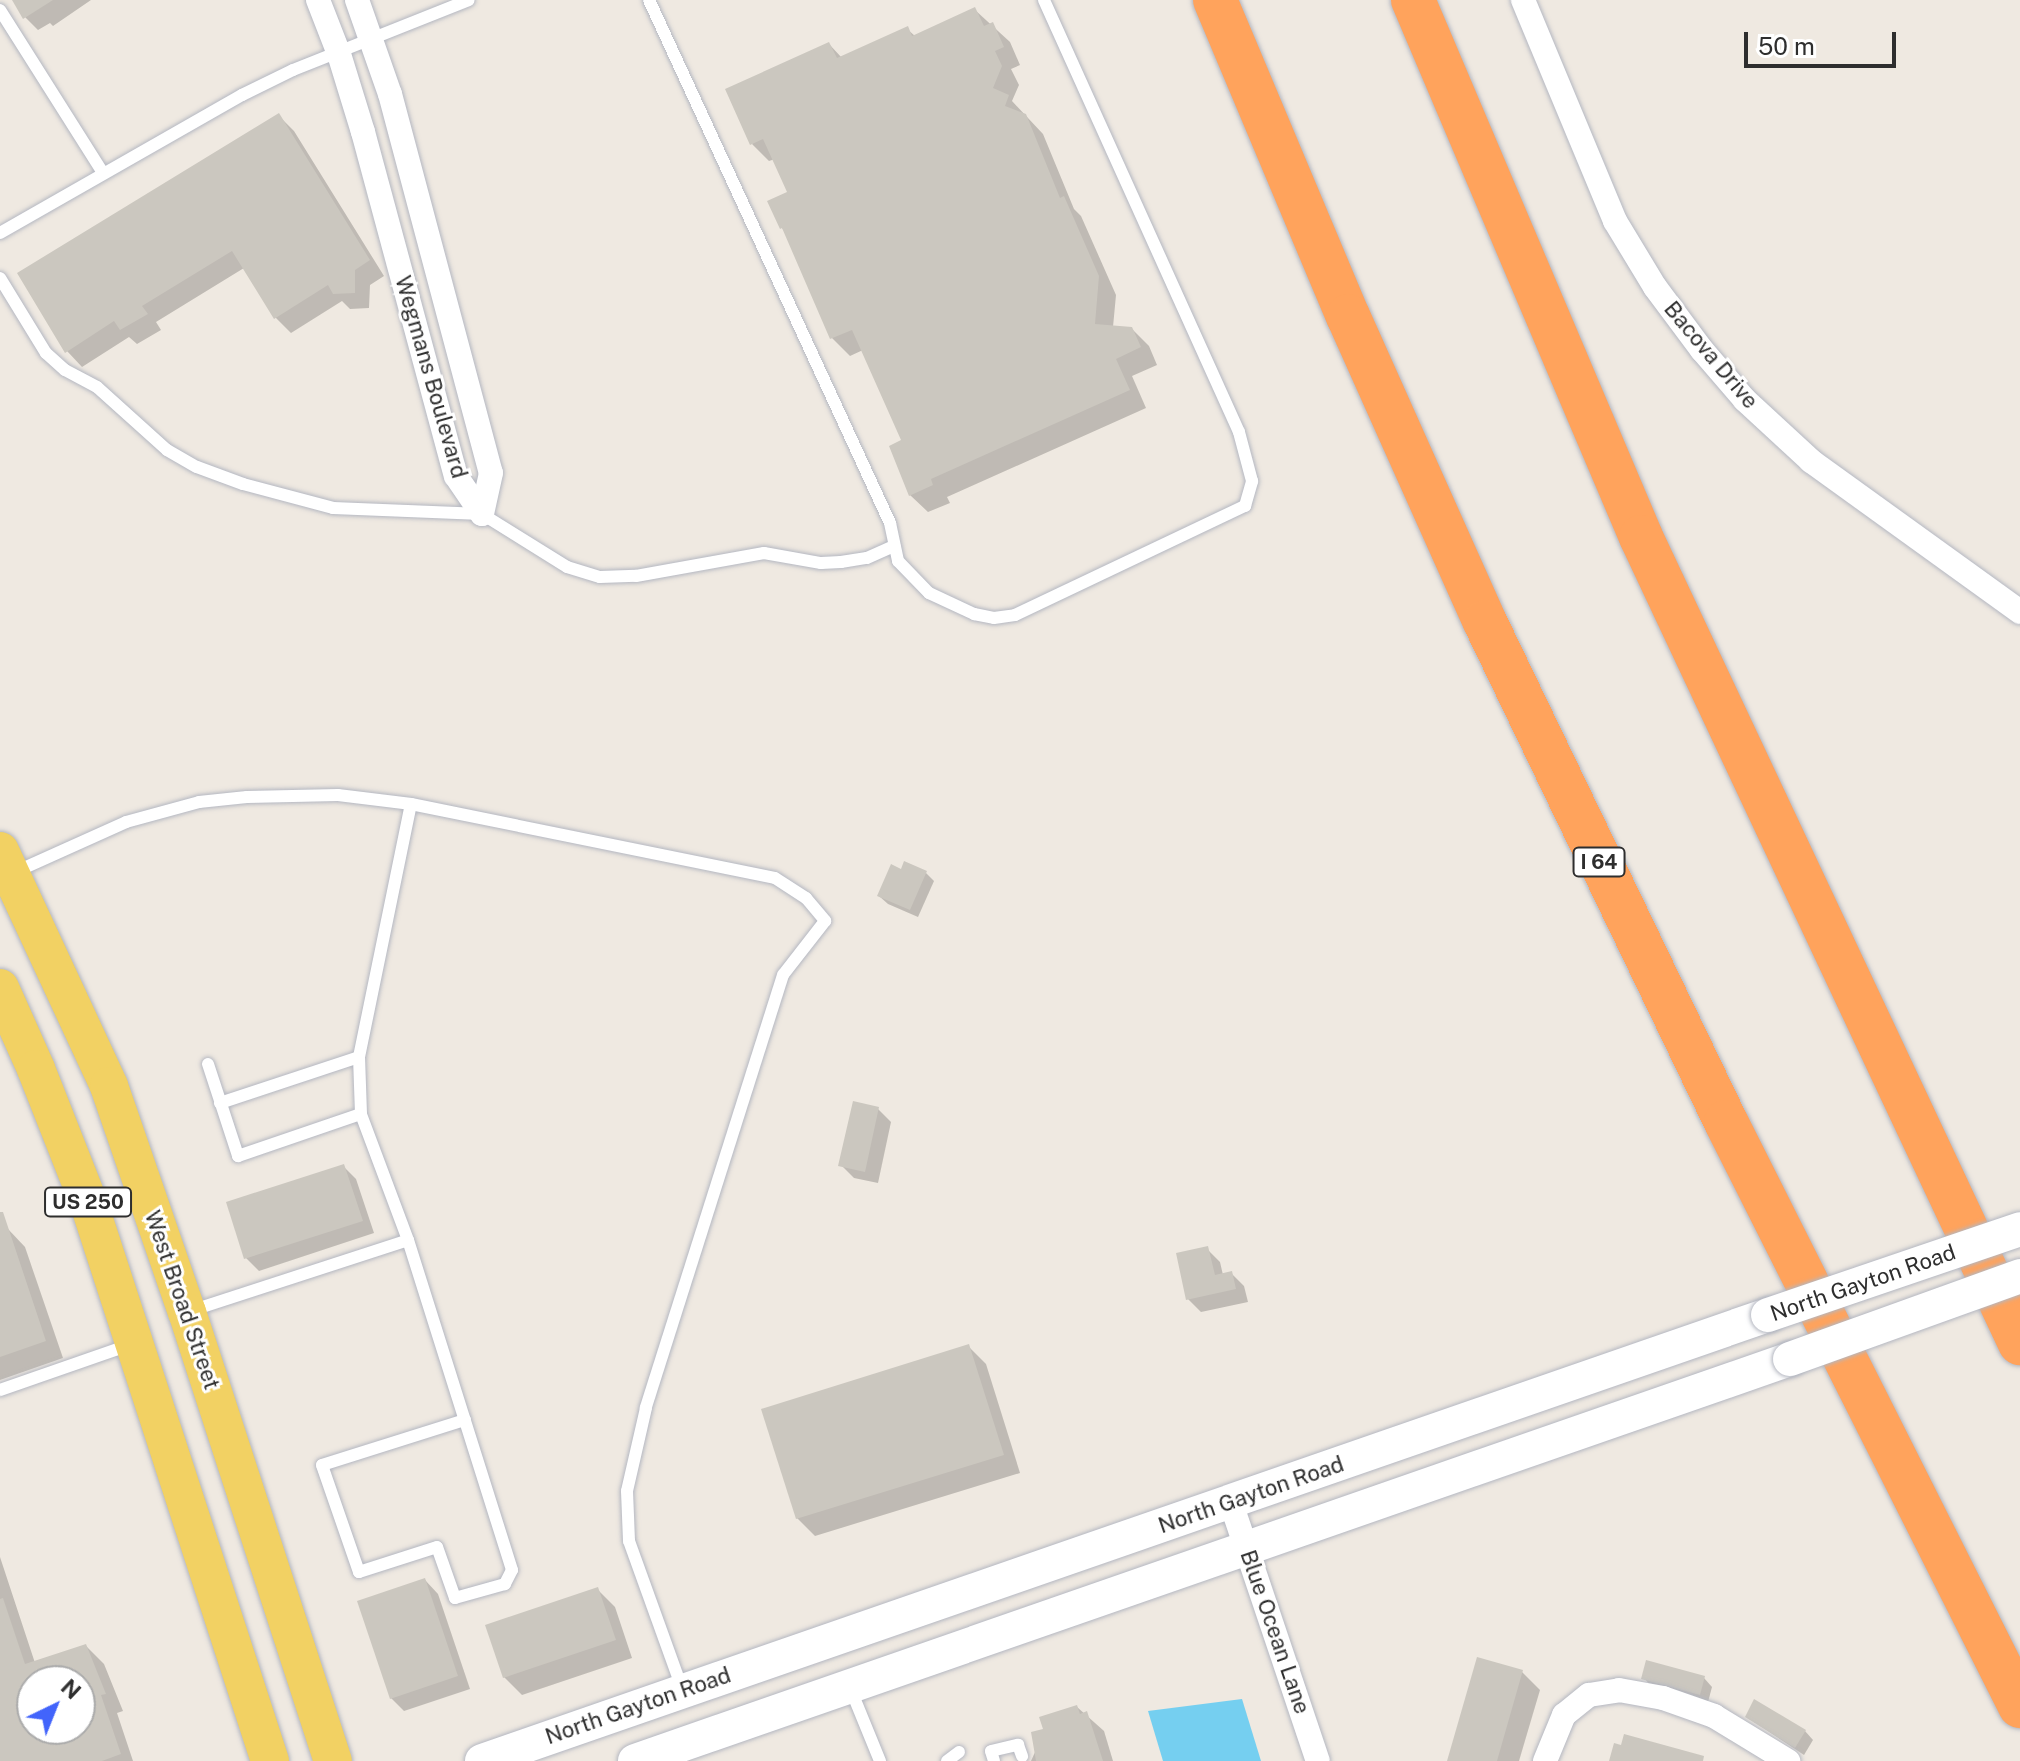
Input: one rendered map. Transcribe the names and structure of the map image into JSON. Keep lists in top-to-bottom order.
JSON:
{
  "streets": {
    "highway": ["I 64"],
    "main road": ["US 250", "North Gayton Road", "West Broad Street"],
    "street": ["Bacova Drive", "Wegmans Boulevard", "Blue Ocean Lane"]
  },
  "crossings": [
    ["North Gayton Road", "Blue Ocean Lane"]
  ],
  "scale_bar": "50 m",
  "north": "top right"
}
